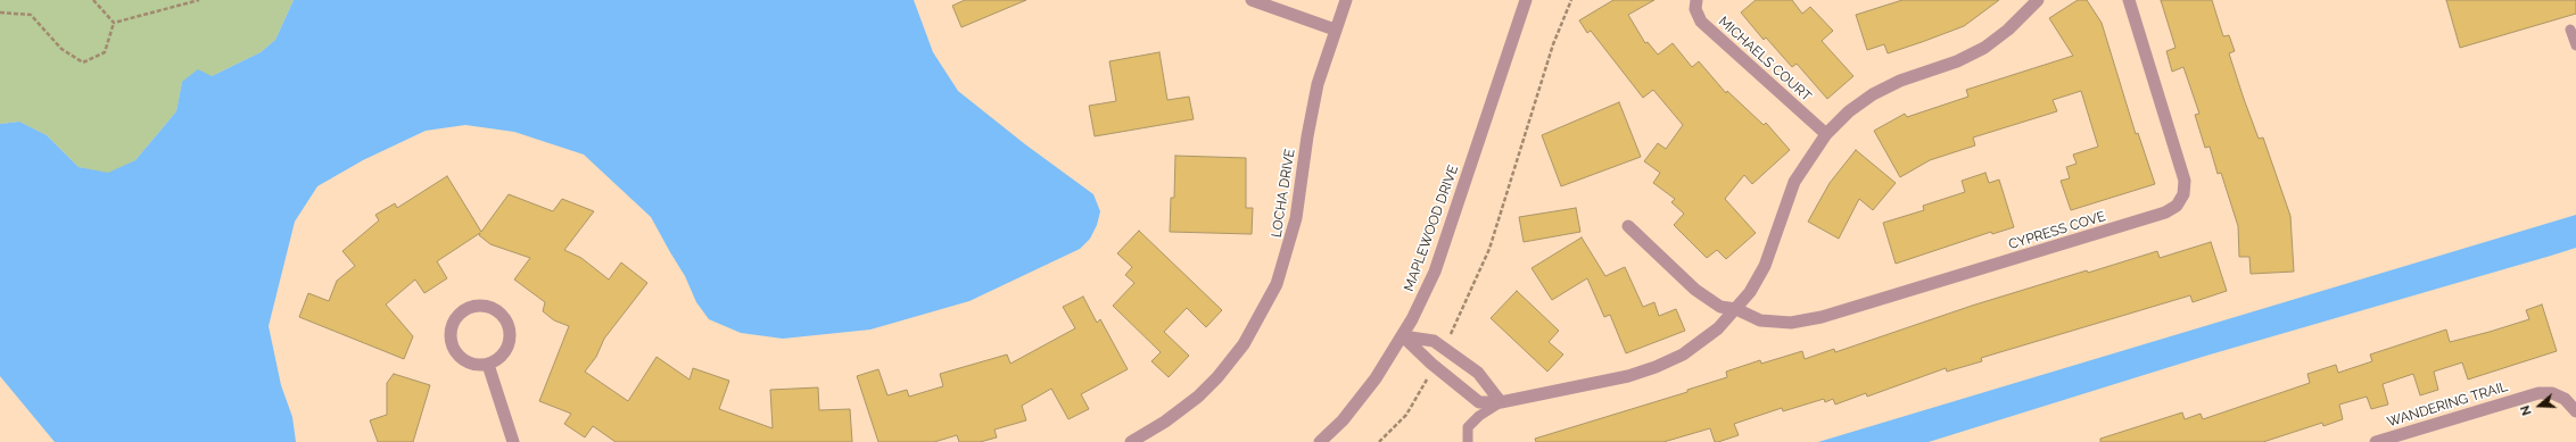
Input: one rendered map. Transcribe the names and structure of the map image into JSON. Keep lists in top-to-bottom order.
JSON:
{
  "streets": {
    "street": [
      "MICHAELS COURT",
      "LOCHA DRIVE",
      "MAPLEWOOD DRIVE",
      "CYPRESS COVE",
      "WANDERING TRAIL"
    ]
  },
  "north": "left"
}
